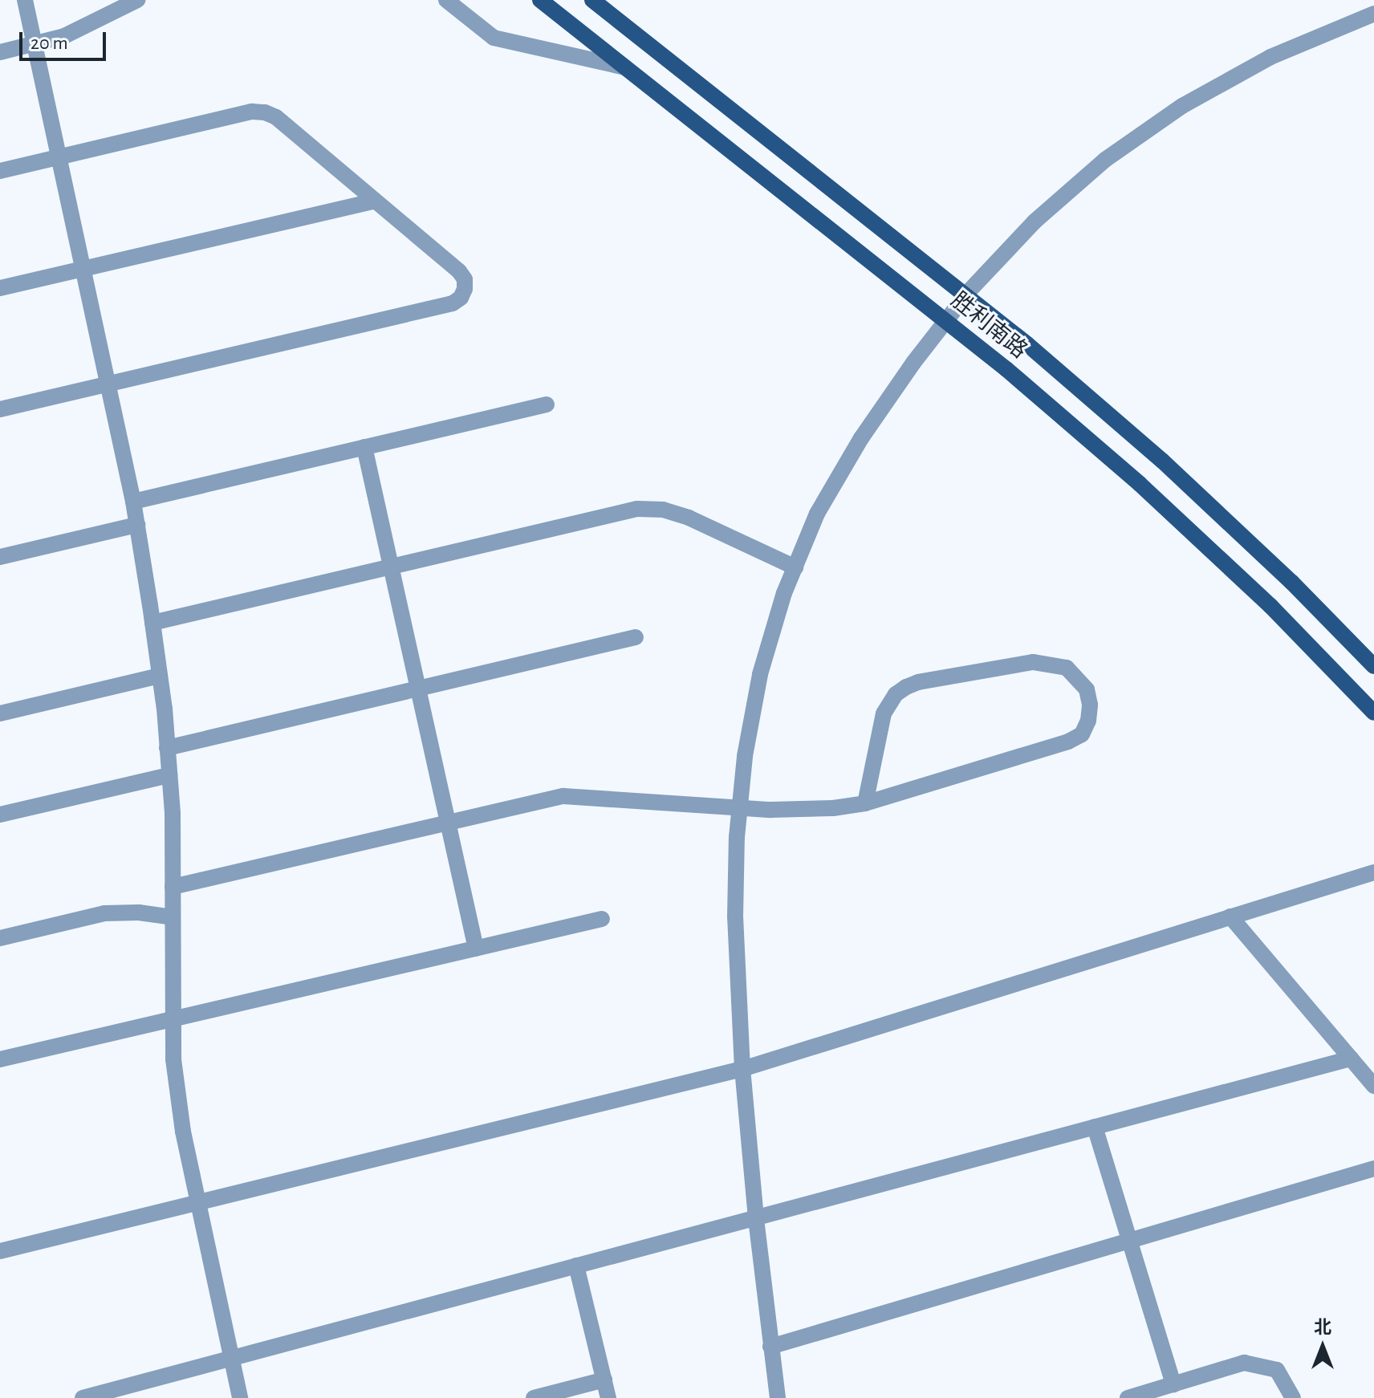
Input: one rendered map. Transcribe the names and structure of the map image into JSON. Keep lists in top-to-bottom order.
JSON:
{
  "streets": {
    "main road": ["胜利南路"]
  },
  "scale_bar": "20 m",
  "north": "top"
}
